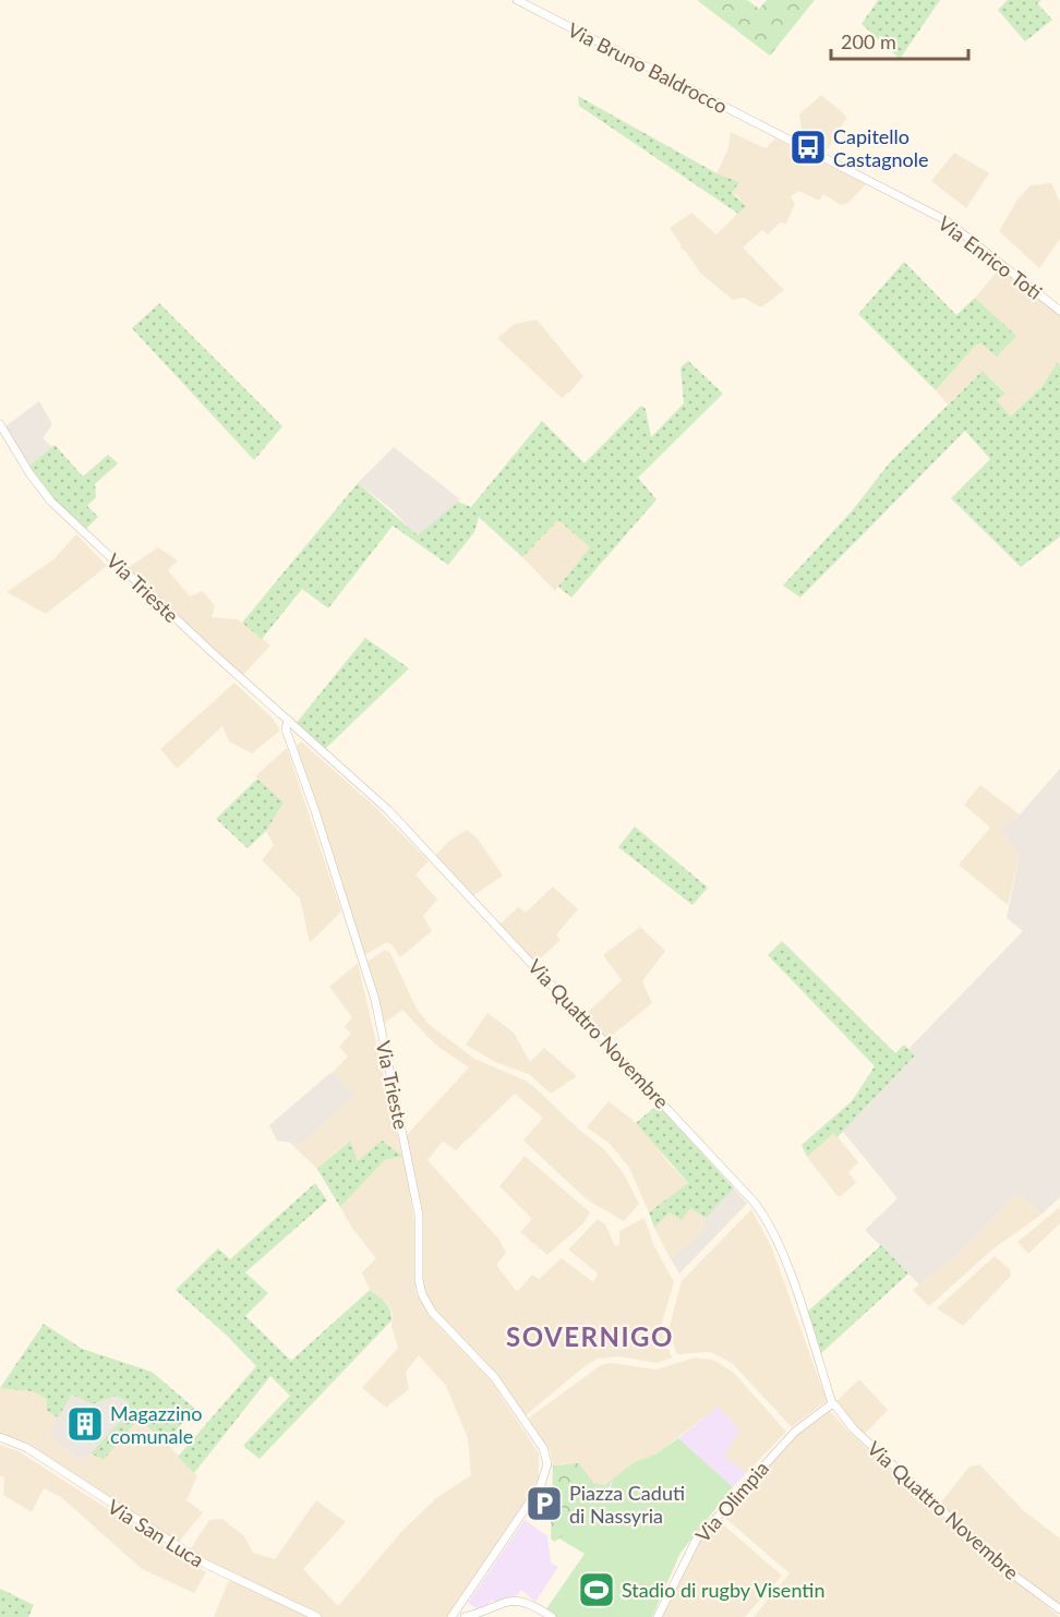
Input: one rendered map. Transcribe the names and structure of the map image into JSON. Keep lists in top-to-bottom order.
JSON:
{
  "streets": {
    "main road": [
      "Via Bruno Baldrocco",
      "Via Enrico Toti",
      "Via Trieste",
      "Via Quattro Novembre",
      "Via Olimpia",
      "Via San Luca"
    ]
  },
  "crossings": [
    ["Via Bruno Baldrocco", "Via Enrico Toti"],
    ["Via Trieste", "Via Quattro Novembre"],
    ["Via Quattro Novembre", "Via Olimpia"]
  ],
  "districts": ["SOVERNIGO"],
  "places": {
    "bus stop": ["Capitello Castagnole"],
    "building": ["Magazzino comunale"],
    "parking": ["Piazza Caduti di Nassyria"],
    "sports": ["Stadio di rugby Visentin"]
  },
  "scale_bar": "200 m"
}
